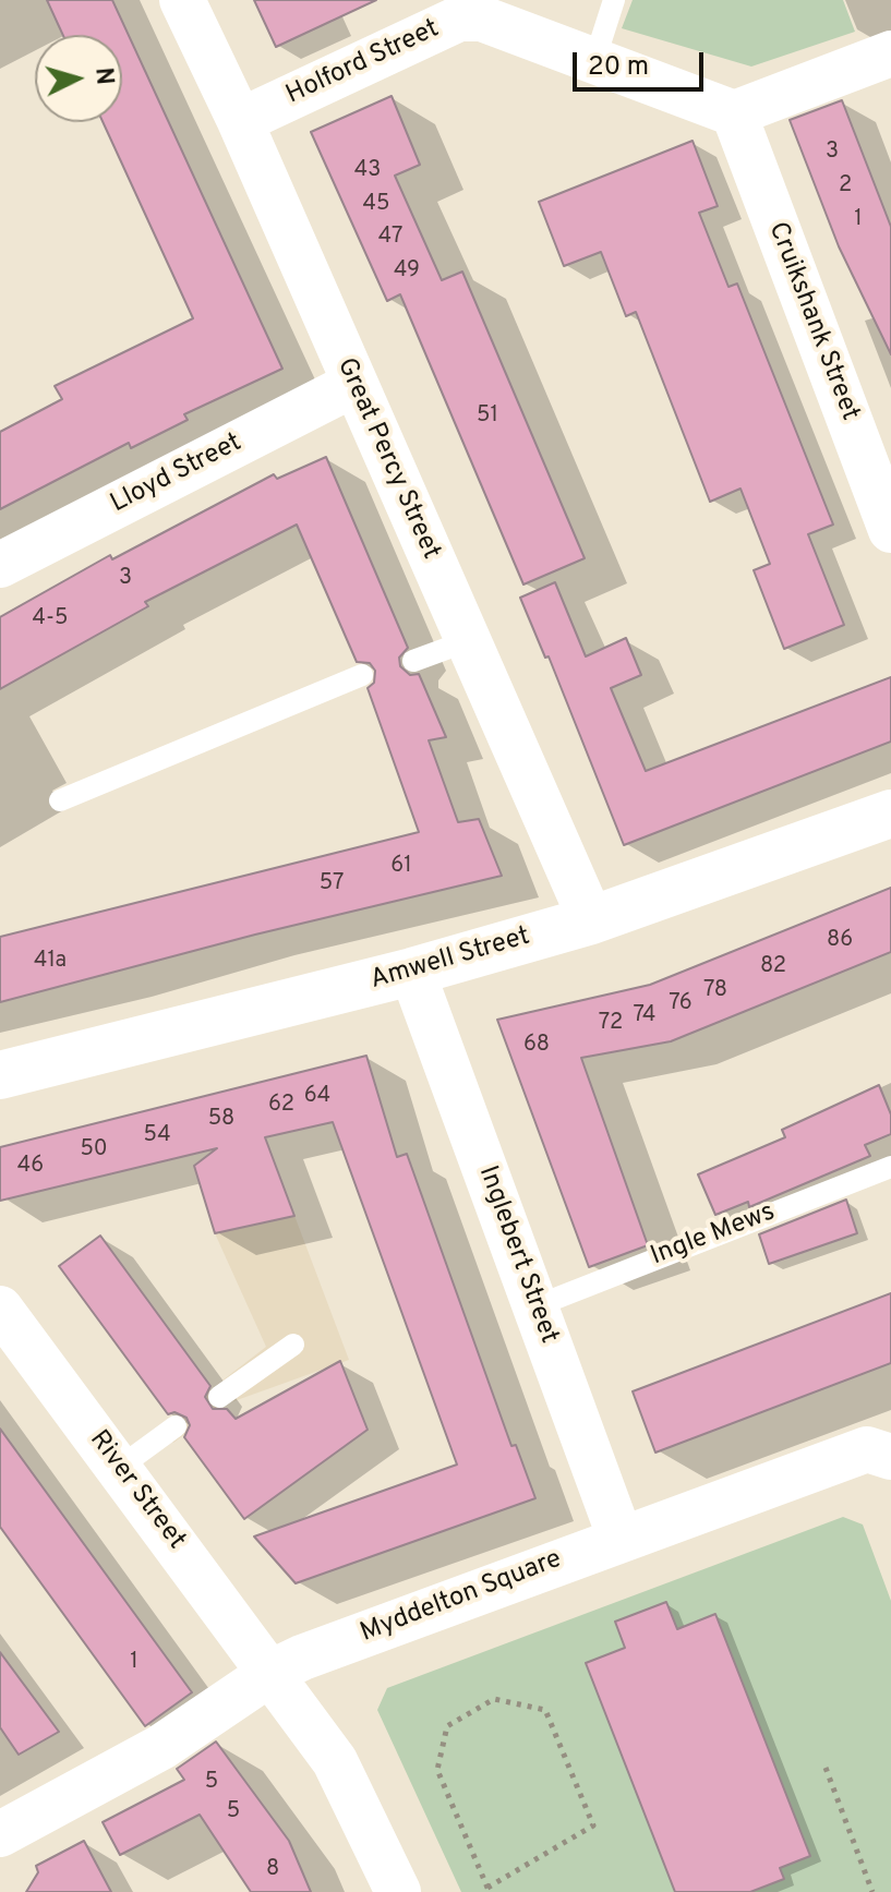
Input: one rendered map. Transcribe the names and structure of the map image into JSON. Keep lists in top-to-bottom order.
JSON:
{
  "streets": {
    "street": [
      "Holford Street",
      "Cruikshank Street",
      "Great Percy Street",
      "Lloyd Street",
      "Amwell Street",
      "Inglebert Street",
      "River Street",
      "Myddelton Square"
    ],
    "lane": ["Ingle Mews"]
  },
  "crossings": [
    ["Holford Street", "Cruikshank Street"],
    ["Holford Street", "Great Percy Street"],
    ["Great Percy Street", "Lloyd Street"],
    ["Great Percy Street", "Amwell Street"],
    ["Amwell Street", "Inglebert Street"],
    ["Ingle Mews", "Inglebert Street"],
    ["Inglebert Street", "Myddelton Square"],
    ["River Street", "Myddelton Square"]
  ],
  "house_numbers": [
    "3",
    "43",
    "2",
    "45",
    "1",
    "47",
    "49",
    "51",
    "3",
    "4-5",
    "61",
    "57",
    "86",
    "41a",
    "82",
    "78",
    "76",
    "74",
    "72",
    "68",
    "64",
    "62",
    "58",
    "54",
    "50",
    "46",
    "1",
    "5",
    "5",
    "8"
  ],
  "scale_bar": "20 m",
  "north": "right"
}
